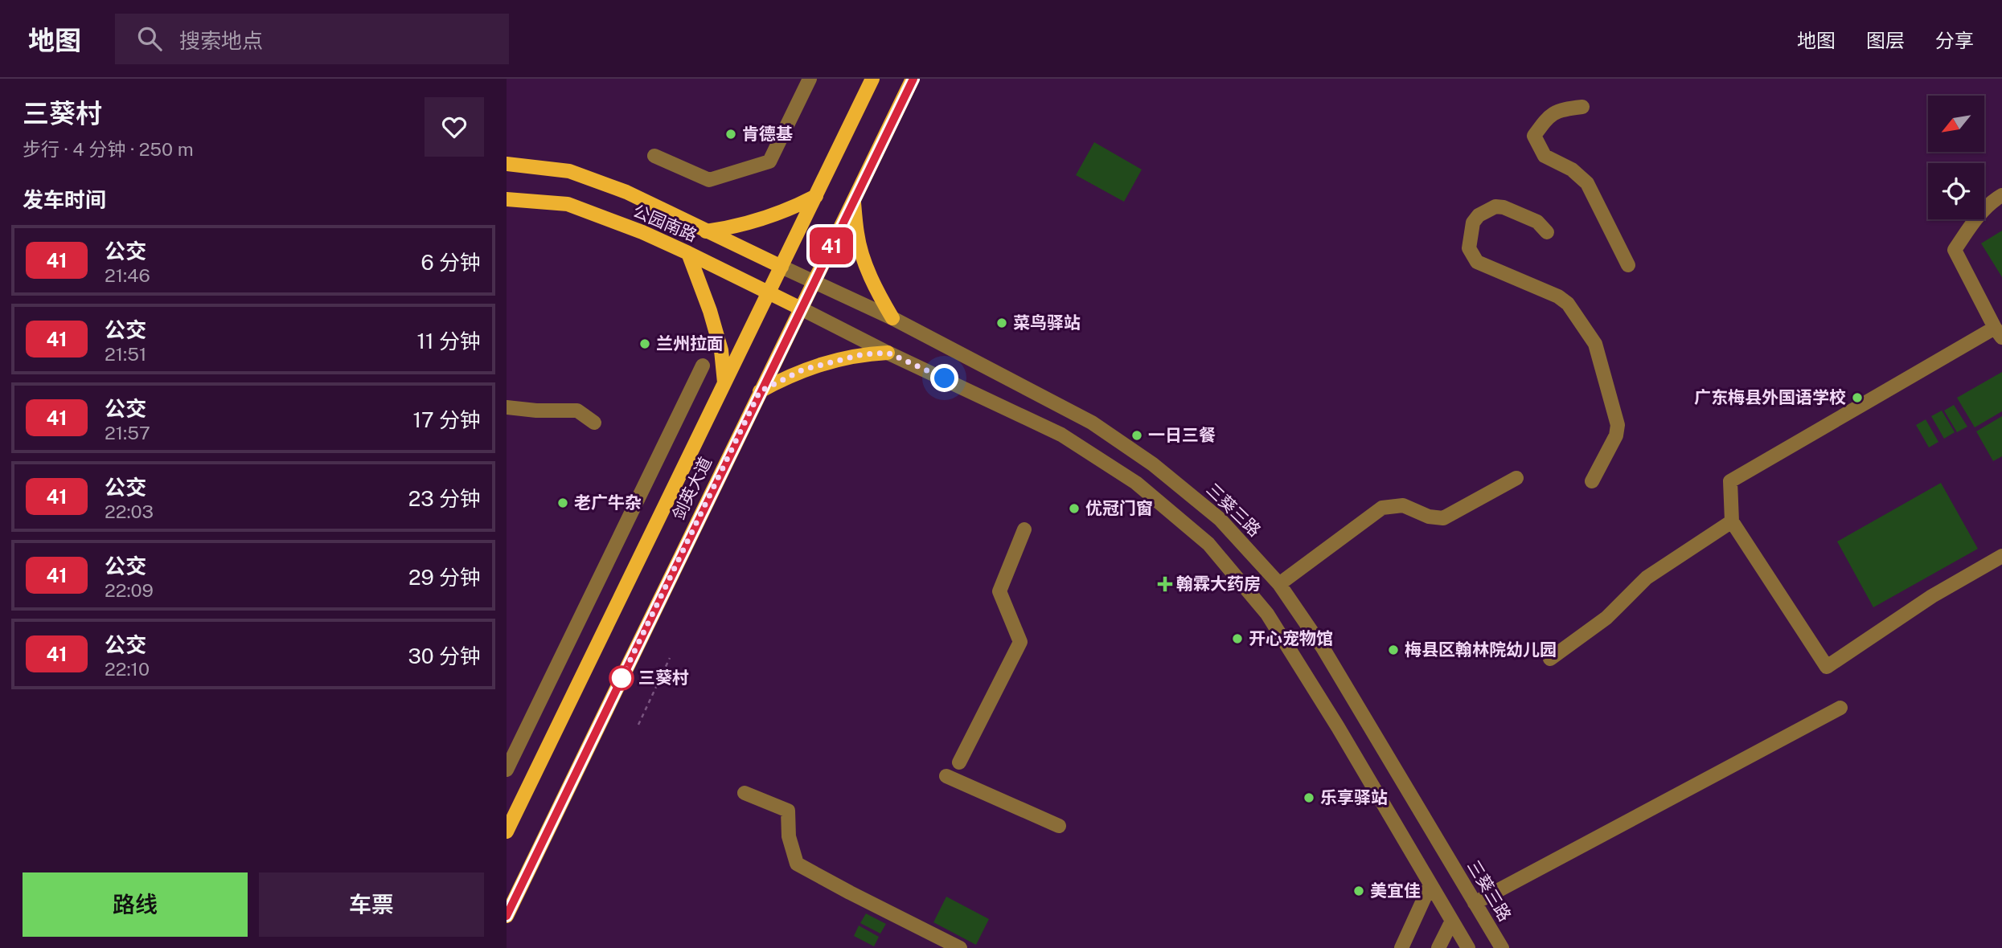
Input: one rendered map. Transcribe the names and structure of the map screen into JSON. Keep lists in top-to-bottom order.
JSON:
{
  "streets": {
    "main road": ["公园南路", "剑英大道"],
    "street": ["三葵三路"]
  },
  "crossings": [
    ["公园南路", "剑英大道"],
    ["公园南路", "三葵三路"],
    ["剑英大道", "三葵三路"]
  ],
  "places": {
    "other": [
      "肯德基",
      "菜鸟驿站",
      "兰州拉面",
      "广东梅县外国语学校",
      "一日三餐",
      "老广牛杂",
      "优冠门窗",
      "开心宠物馆",
      "梅县区翰林院幼儿园",
      "三葵村",
      "乐享驿站",
      "美宜佳"
    ],
    "health": ["翰霖大药房"]
  },
  "lines": ["bus line 41"],
  "north": "bottom left",
  "page": {
    "header": "地图",
    "search": "搜索地点",
    "nav": ["地图", "图层", "分享"],
    "heading": [
      ["三葵村", "步行 · 4 分钟 · 250 m"],
      "发车时间"
    ],
    "on_map": "41",
    "list": [
      {
        "mark": "41",
        "name": "公交",
        "note": "21:46",
        "value": "6 分钟"
      },
      {
        "mark": "41",
        "name": "公交",
        "note": "21:51",
        "value": "11 分钟"
      },
      {
        "mark": "41",
        "name": "公交",
        "note": "21:57",
        "value": "17 分钟"
      },
      {
        "mark": "41",
        "name": "公交",
        "note": "22:03",
        "value": "23 分钟"
      },
      {
        "mark": "41",
        "name": "公交",
        "note": "22:09",
        "value": "29 分钟"
      },
      {
        "mark": "41",
        "name": "公交",
        "note": "22:10",
        "value": "30 分钟"
      }
    ],
    "buttons": ["路线", "车票"]
  }
}
